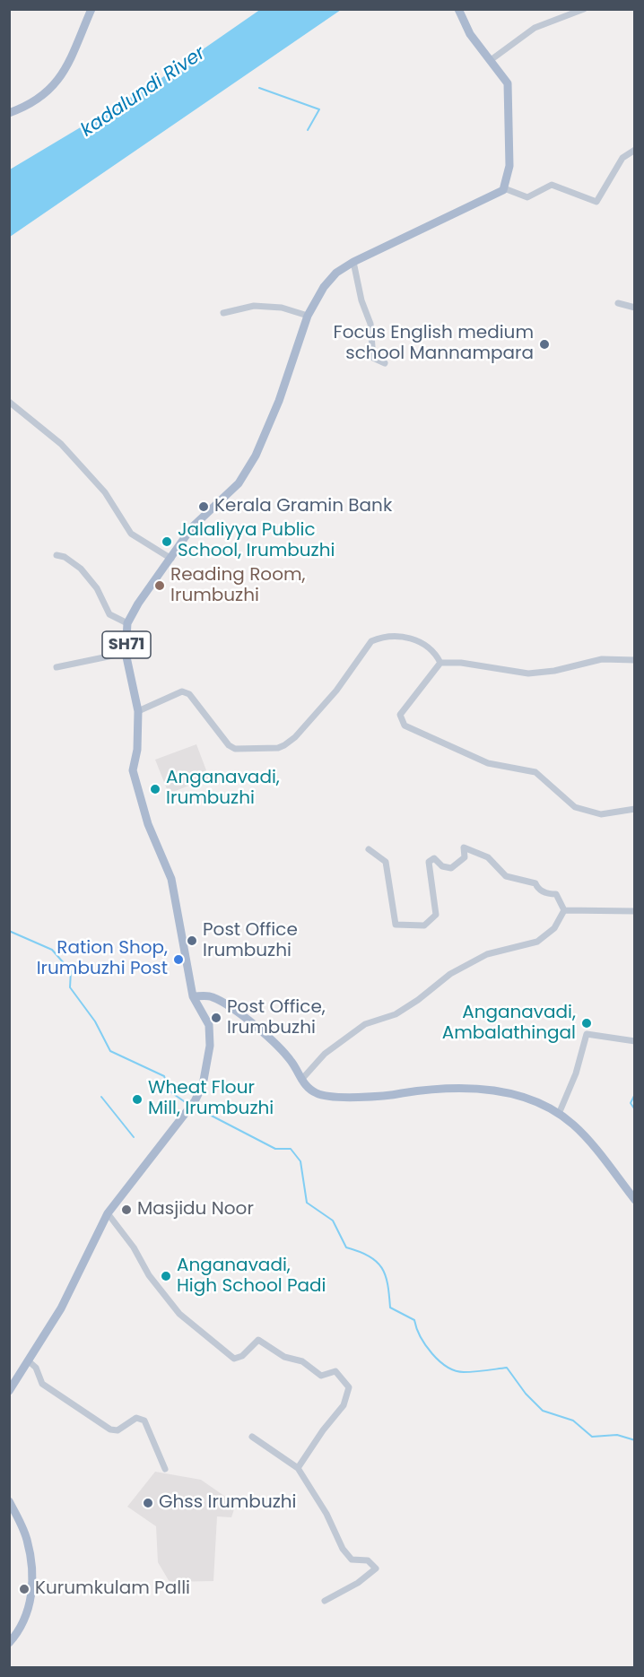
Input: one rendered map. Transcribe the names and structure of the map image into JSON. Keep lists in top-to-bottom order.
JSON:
{
  "streets": {
    "main road": ["SH71"]
  },
  "water": ["kadalundi River"],
  "places": [
    "Focus English medium school Mannampara",
    "Kerala Gramin Bank",
    "Jalaliyya Public School, Irumbuzhi",
    "Reading Room, Irumbuzhi",
    "Anganavadi, Irumbuzhi",
    "Post Office Irumbuzhi",
    "Ration Shop, Irumbuzhi Post",
    "Post Office, Irumbuzhi",
    "Anganavadi, Ambalathingal",
    "Wheat Flour Mill, Irumbuzhi",
    "Masjidu Noor",
    "Anganavadi, High School Padi",
    "Ghss Irumbuzhi",
    "Kurumkulam Palli"
  ]
}
